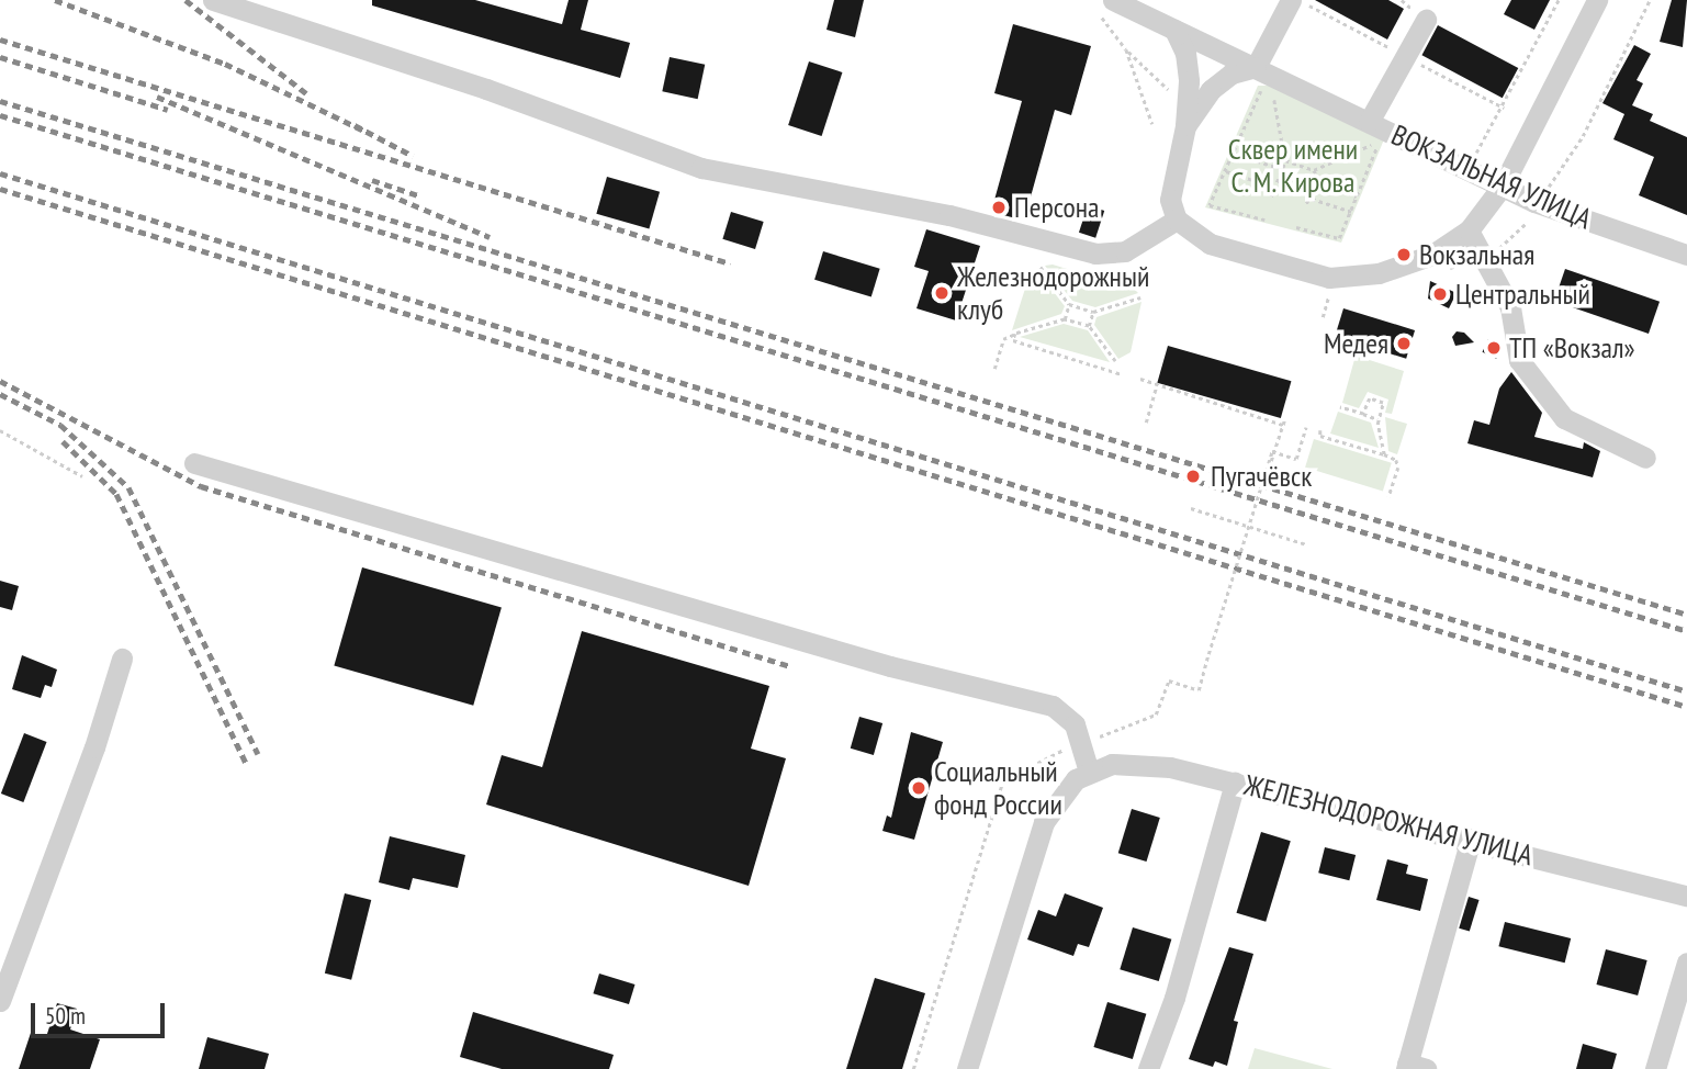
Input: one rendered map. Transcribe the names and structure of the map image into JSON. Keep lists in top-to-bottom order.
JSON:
{
  "streets": {
    "street": ["ВОКЗАЛЬНАЯ УЛИЦА", "ЖЕЛЕЗНОДОРОЖНАЯ УЛИЦА"]
  },
  "parks": ["Сквер имени С. М. Кирова"],
  "places": [
    "Персона",
    "Вокзальная",
    "Железнодорожный клуб",
    "Центральный",
    "Медея",
    "ТП «Вокзал»",
    "Пугачёвск",
    "Социальный фонд России"
  ],
  "scale_bar": "50 m"
}
